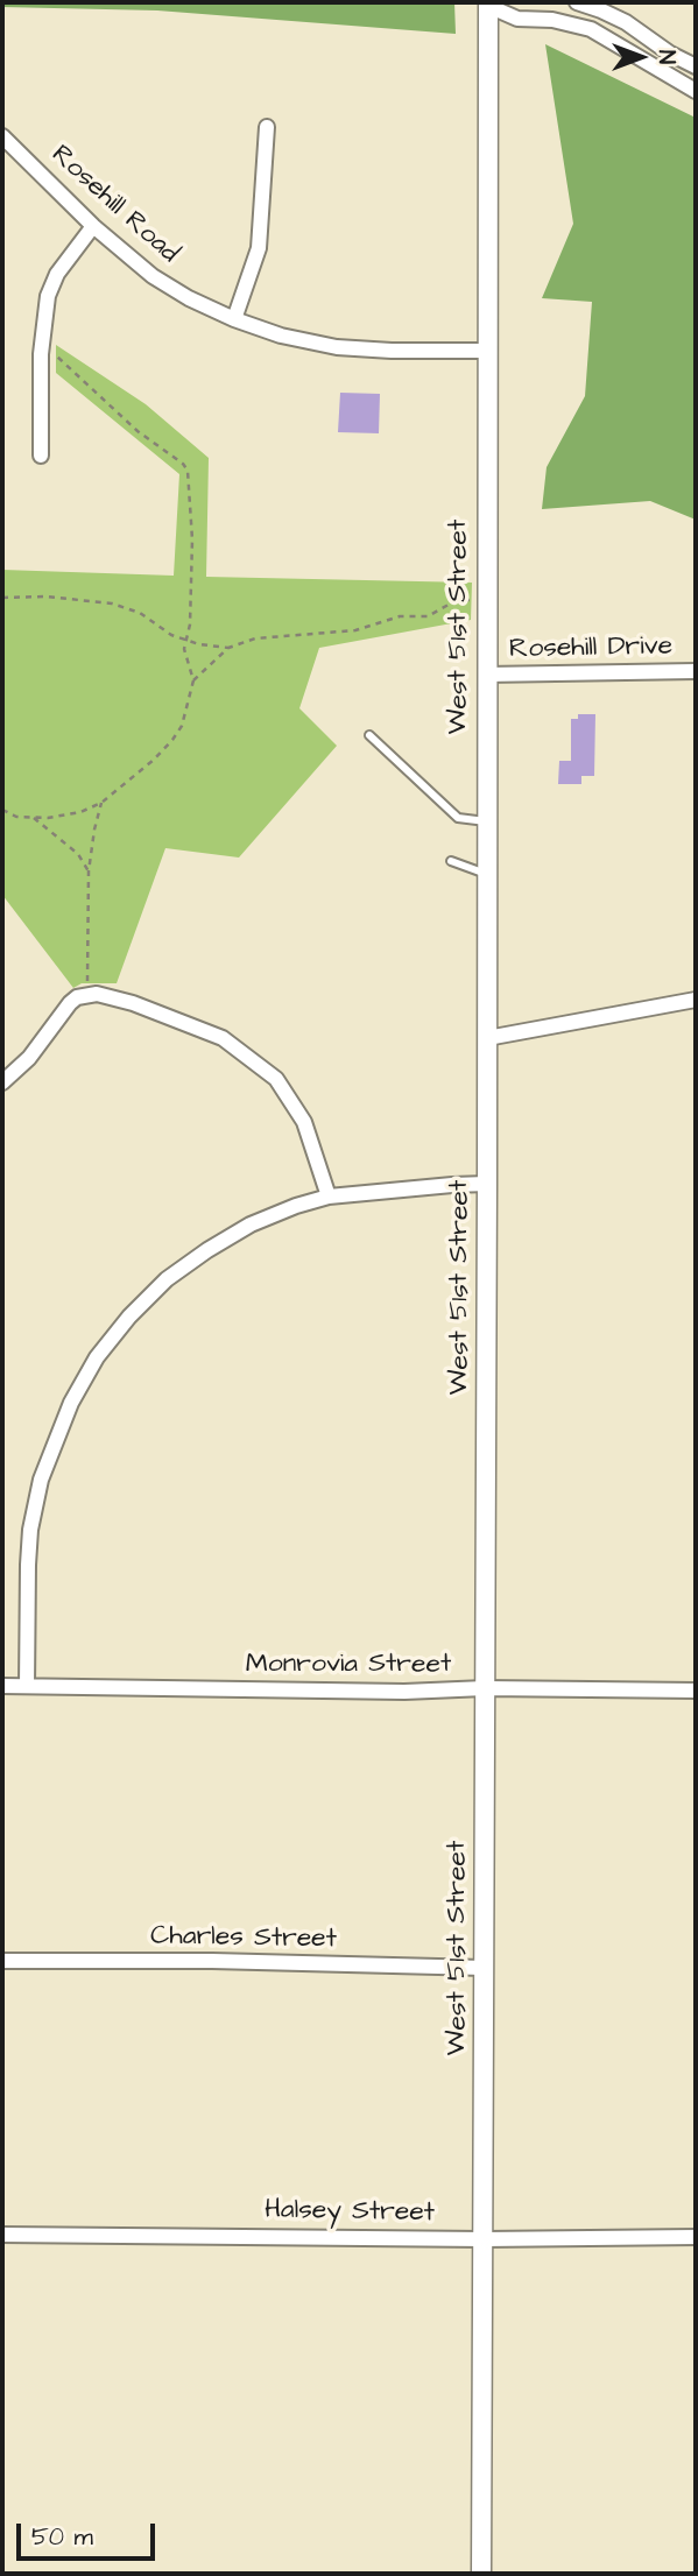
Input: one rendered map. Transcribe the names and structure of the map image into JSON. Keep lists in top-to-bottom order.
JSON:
{
  "streets": {
    "street": [
      "Rosehill Road",
      "West 51st Street",
      "Rosehill Drive",
      "Monrovia Street",
      "Charles Street",
      "Halsey Street"
    ]
  },
  "crossings": [
    ["Rosehill Road", "West 51st Street"],
    ["West 51st Street", "Rosehill Drive"],
    ["West 51st Street", "Monrovia Street"],
    ["West 51st Street", "Charles Street"],
    ["West 51st Street", "Halsey Street"]
  ],
  "scale_bar": "50 m",
  "north": "right"
}
